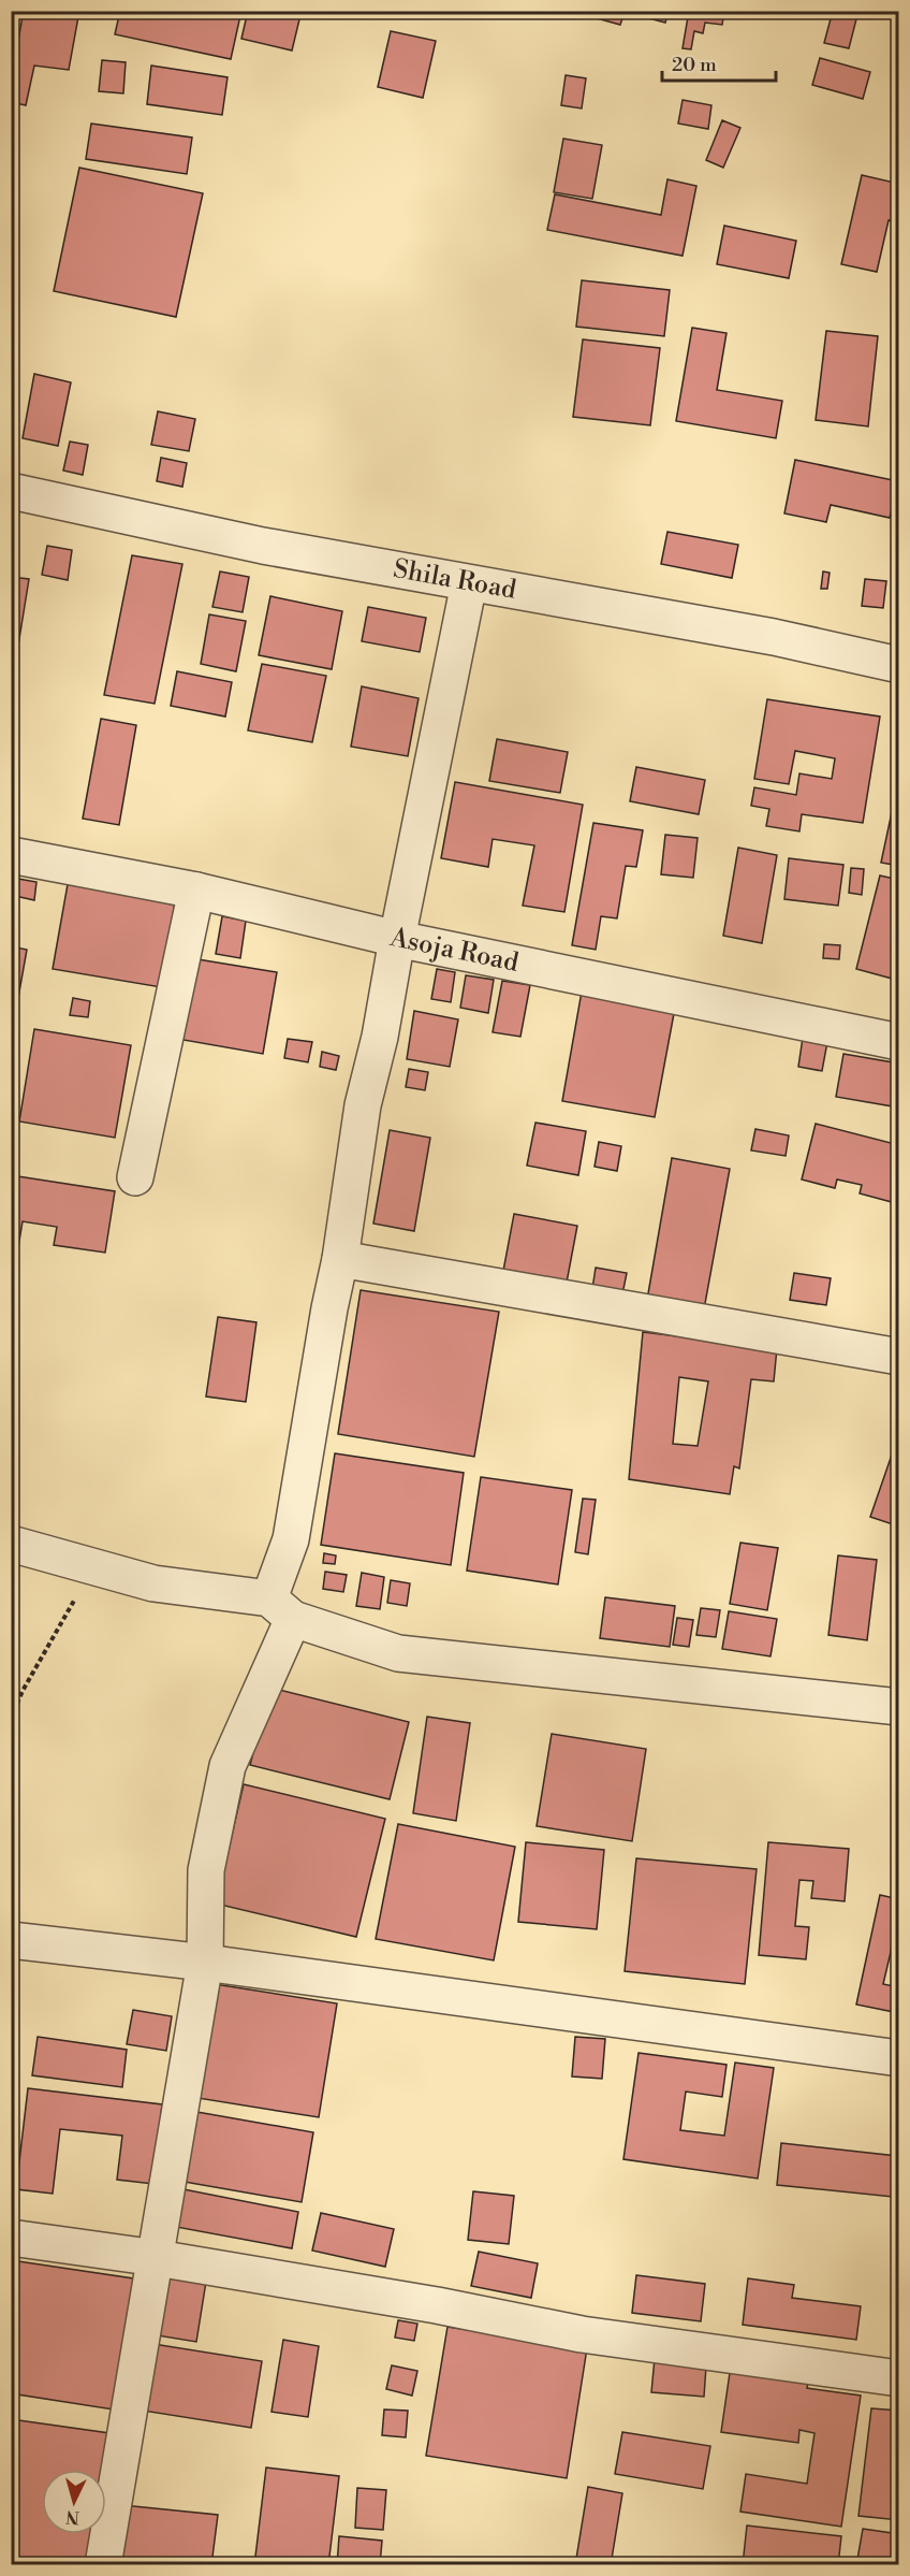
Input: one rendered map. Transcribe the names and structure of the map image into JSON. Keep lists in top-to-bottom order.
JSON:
{
  "streets": {
    "street": ["Shila Road", "Asoja Road"]
  },
  "scale_bar": "20 m",
  "north": "bottom"
}
